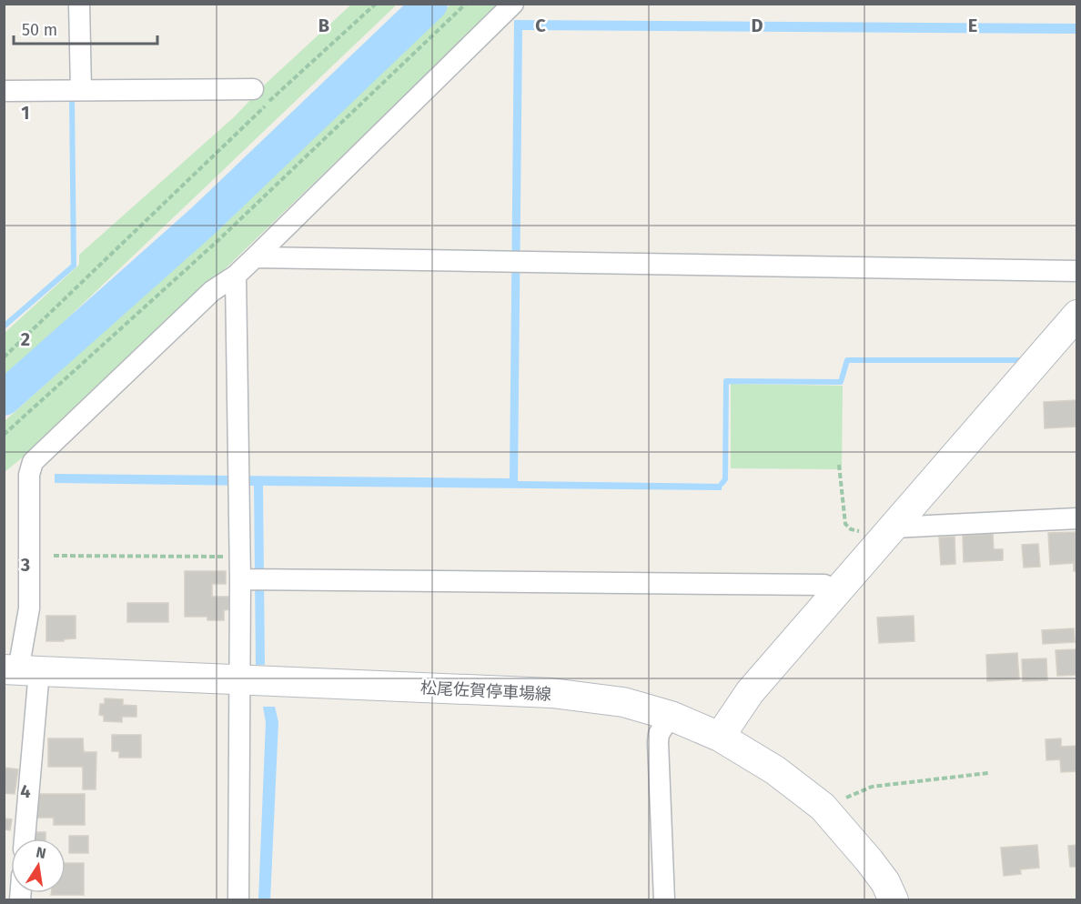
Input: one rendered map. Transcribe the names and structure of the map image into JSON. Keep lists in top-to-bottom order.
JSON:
{
  "streets": {
    "main road": ["松尾佐賀停車場線"]
  },
  "scale_bar": "50 m",
  "north": "top",
  "grid": {
    "columns": [
      "B",
      "C",
      "D",
      "E"
    ],
    "rows": [
      "1",
      "2",
      "3",
      "4"
    ]
  }
}
